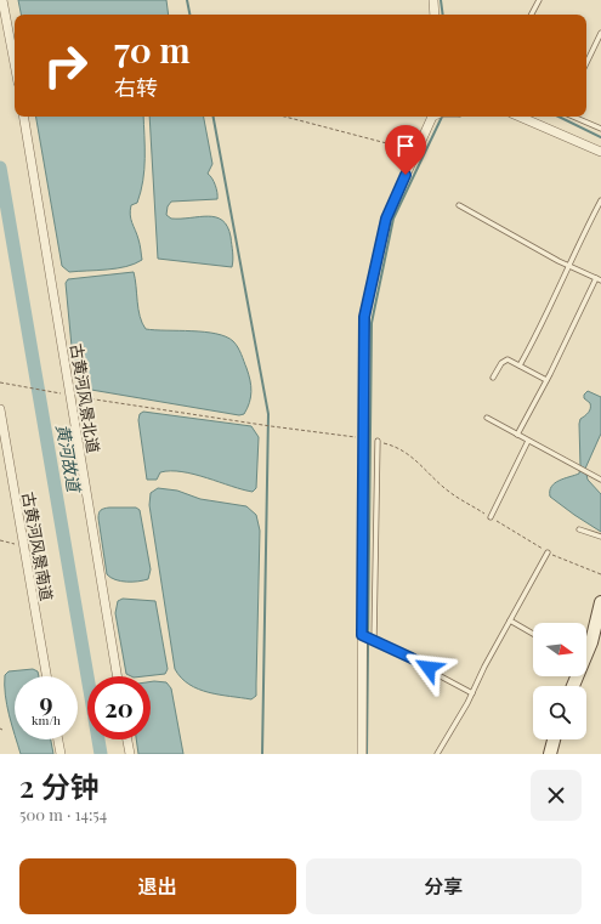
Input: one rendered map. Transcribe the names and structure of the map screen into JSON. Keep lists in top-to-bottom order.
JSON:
{
  "streets": {
    "street": ["古黄河风景北道", "古黄河风景南道"]
  },
  "water": ["黄河故道"],
  "north": "right",
  "page": {
    "turn": ["70 m", "右转"],
    "speed": "9 km/h",
    "limit": "20",
    "heading": ["2 分钟", "500 m · 14:54"],
    "buttons": ["退出", "分享"]
  }
}
